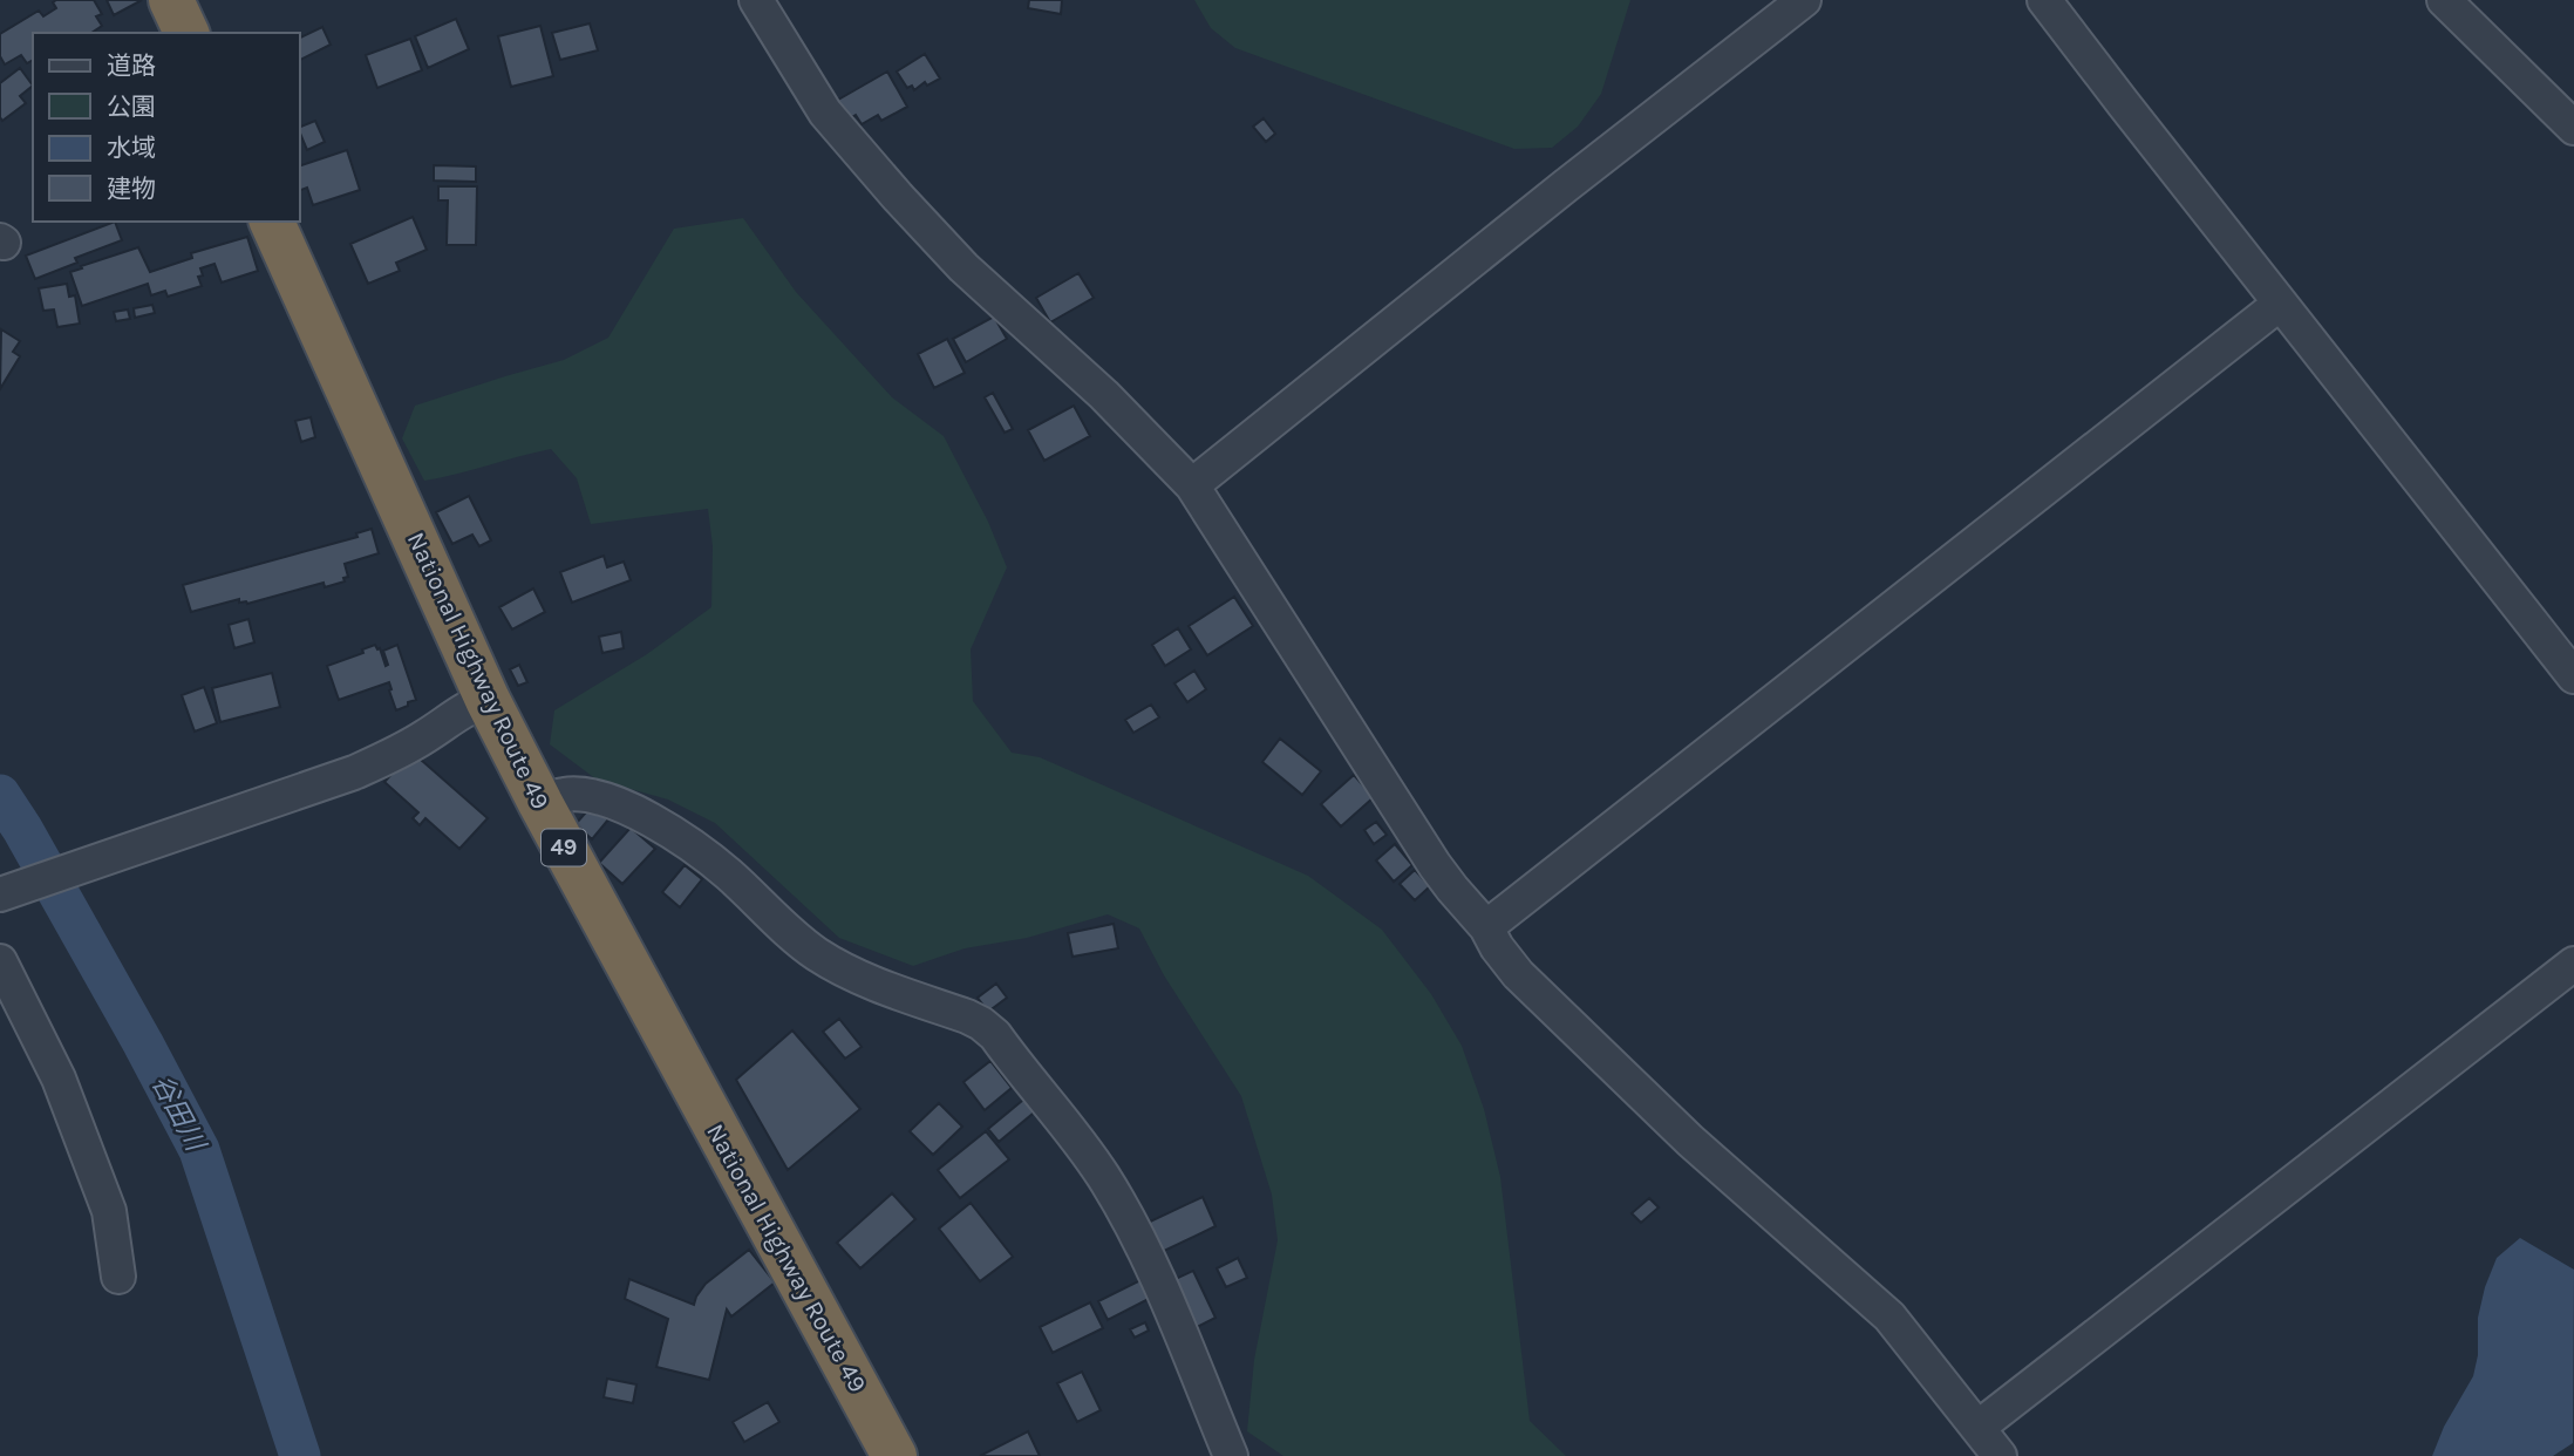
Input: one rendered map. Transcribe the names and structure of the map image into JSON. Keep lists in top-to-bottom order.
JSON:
{
  "streets": {
    "highway": ["National Highway Route 49", "49"]
  },
  "water": ["谷田川"],
  "legend": [
    "道路",
    "公園",
    "水域",
    "建物"
  ]
}
